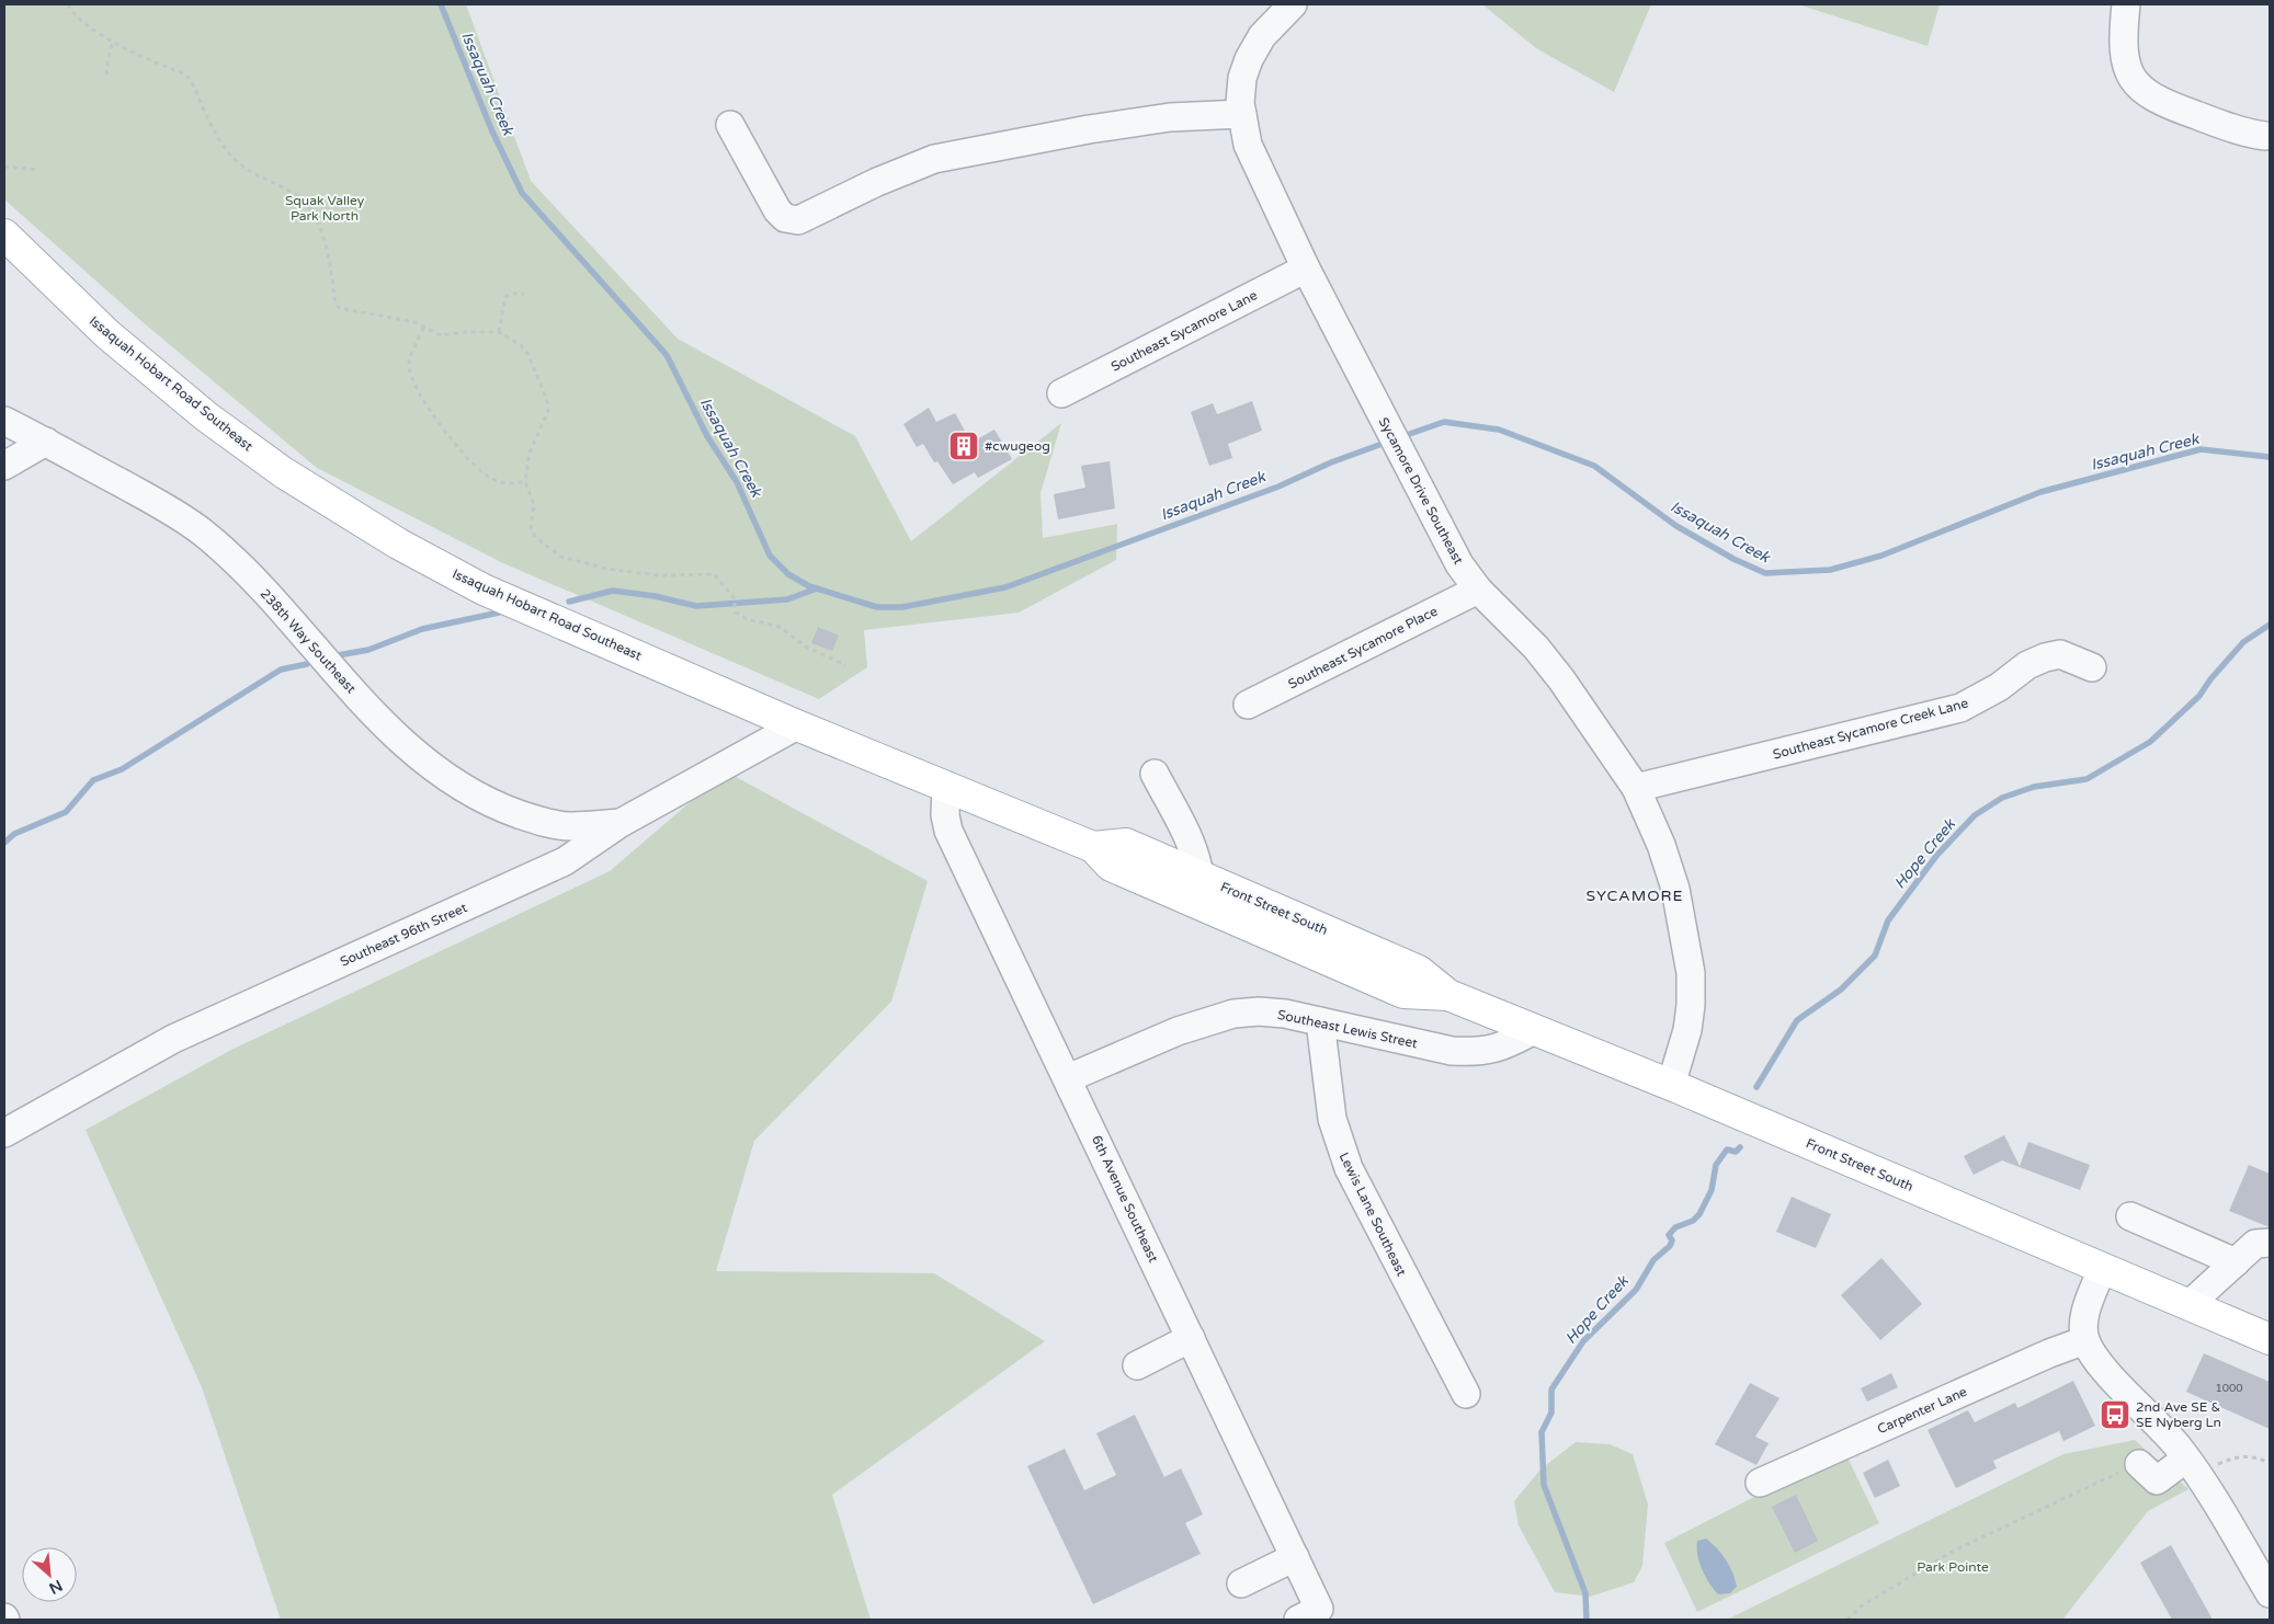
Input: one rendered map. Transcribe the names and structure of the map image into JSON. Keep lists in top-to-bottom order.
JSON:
{
  "streets": {
    "main road": ["Issaquah Hobart Road Southeast", "Front Street South"],
    "street": [
      "Southeast Sycamore Lane",
      "Sycamore Drive Southeast",
      "238th Way Southeast",
      "Southeast Sycamore Place",
      "Southeast Sycamore Creek Lane",
      "Southeast 96th Street",
      "Southeast Lewis Street",
      "6th Avenue Southeast",
      "Lewis Lane Southeast",
      "Carpenter Lane"
    ]
  },
  "crossings": [
    ["Southeast Sycamore Lane", "Sycamore Drive Southeast"],
    ["Issaquah Hobart Road Southeast", "Front Street South"],
    ["Issaquah Hobart Road Southeast", "Southeast 96th Street"],
    ["Sycamore Drive Southeast", "Southeast Sycamore Place"],
    ["Sycamore Drive Southeast", "Southeast Sycamore Creek Lane"],
    ["Sycamore Drive Southeast", "Front Street South"],
    ["238th Way Southeast", "Southeast 96th Street"],
    ["Front Street South", "Southeast 96th Street"],
    ["Front Street South", "Southeast Lewis Street"],
    ["Front Street South", "6th Avenue Southeast"],
    ["Southeast Lewis Street", "6th Avenue Southeast"],
    ["Southeast Lewis Street", "Lewis Lane Southeast"]
  ],
  "districts": ["SYCAMORE"],
  "water": ["Issaquah Creek", "Hope Creek"],
  "parks": ["Squak Valley Park North", "Park Pointe"],
  "places": {
    "building": ["#cwugeog"],
    "bus stop": ["2nd Ave SE & SE Nyberg Ln"]
  },
  "house_numbers": ["1000"],
  "north": "bottom right"
}
